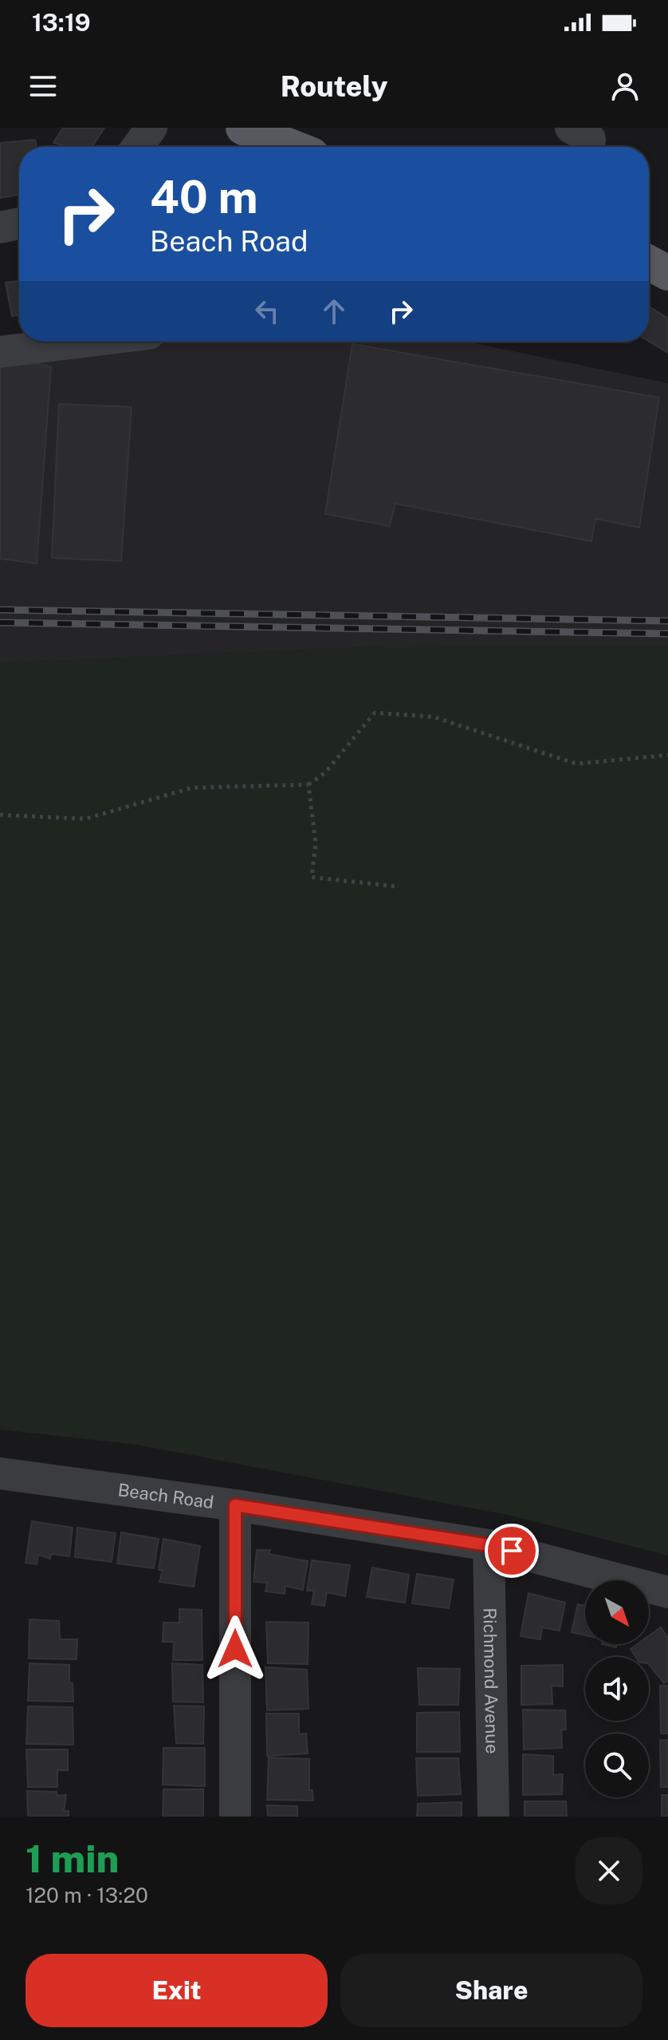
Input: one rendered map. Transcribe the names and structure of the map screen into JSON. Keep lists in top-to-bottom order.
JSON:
{
  "streets": {
    "street": ["Beach Road", "Richmond Avenue"]
  },
  "crossings": [
    ["Beach Road", "Richmond Avenue"]
  ],
  "north": "bottom right",
  "page": {
    "status": "13:19",
    "header": "Routely",
    "turn": ["40 m", "Beach Road"],
    "heading": ["1 min", "120 m · 13:20"],
    "buttons": ["Exit", "Share"]
  }
}
